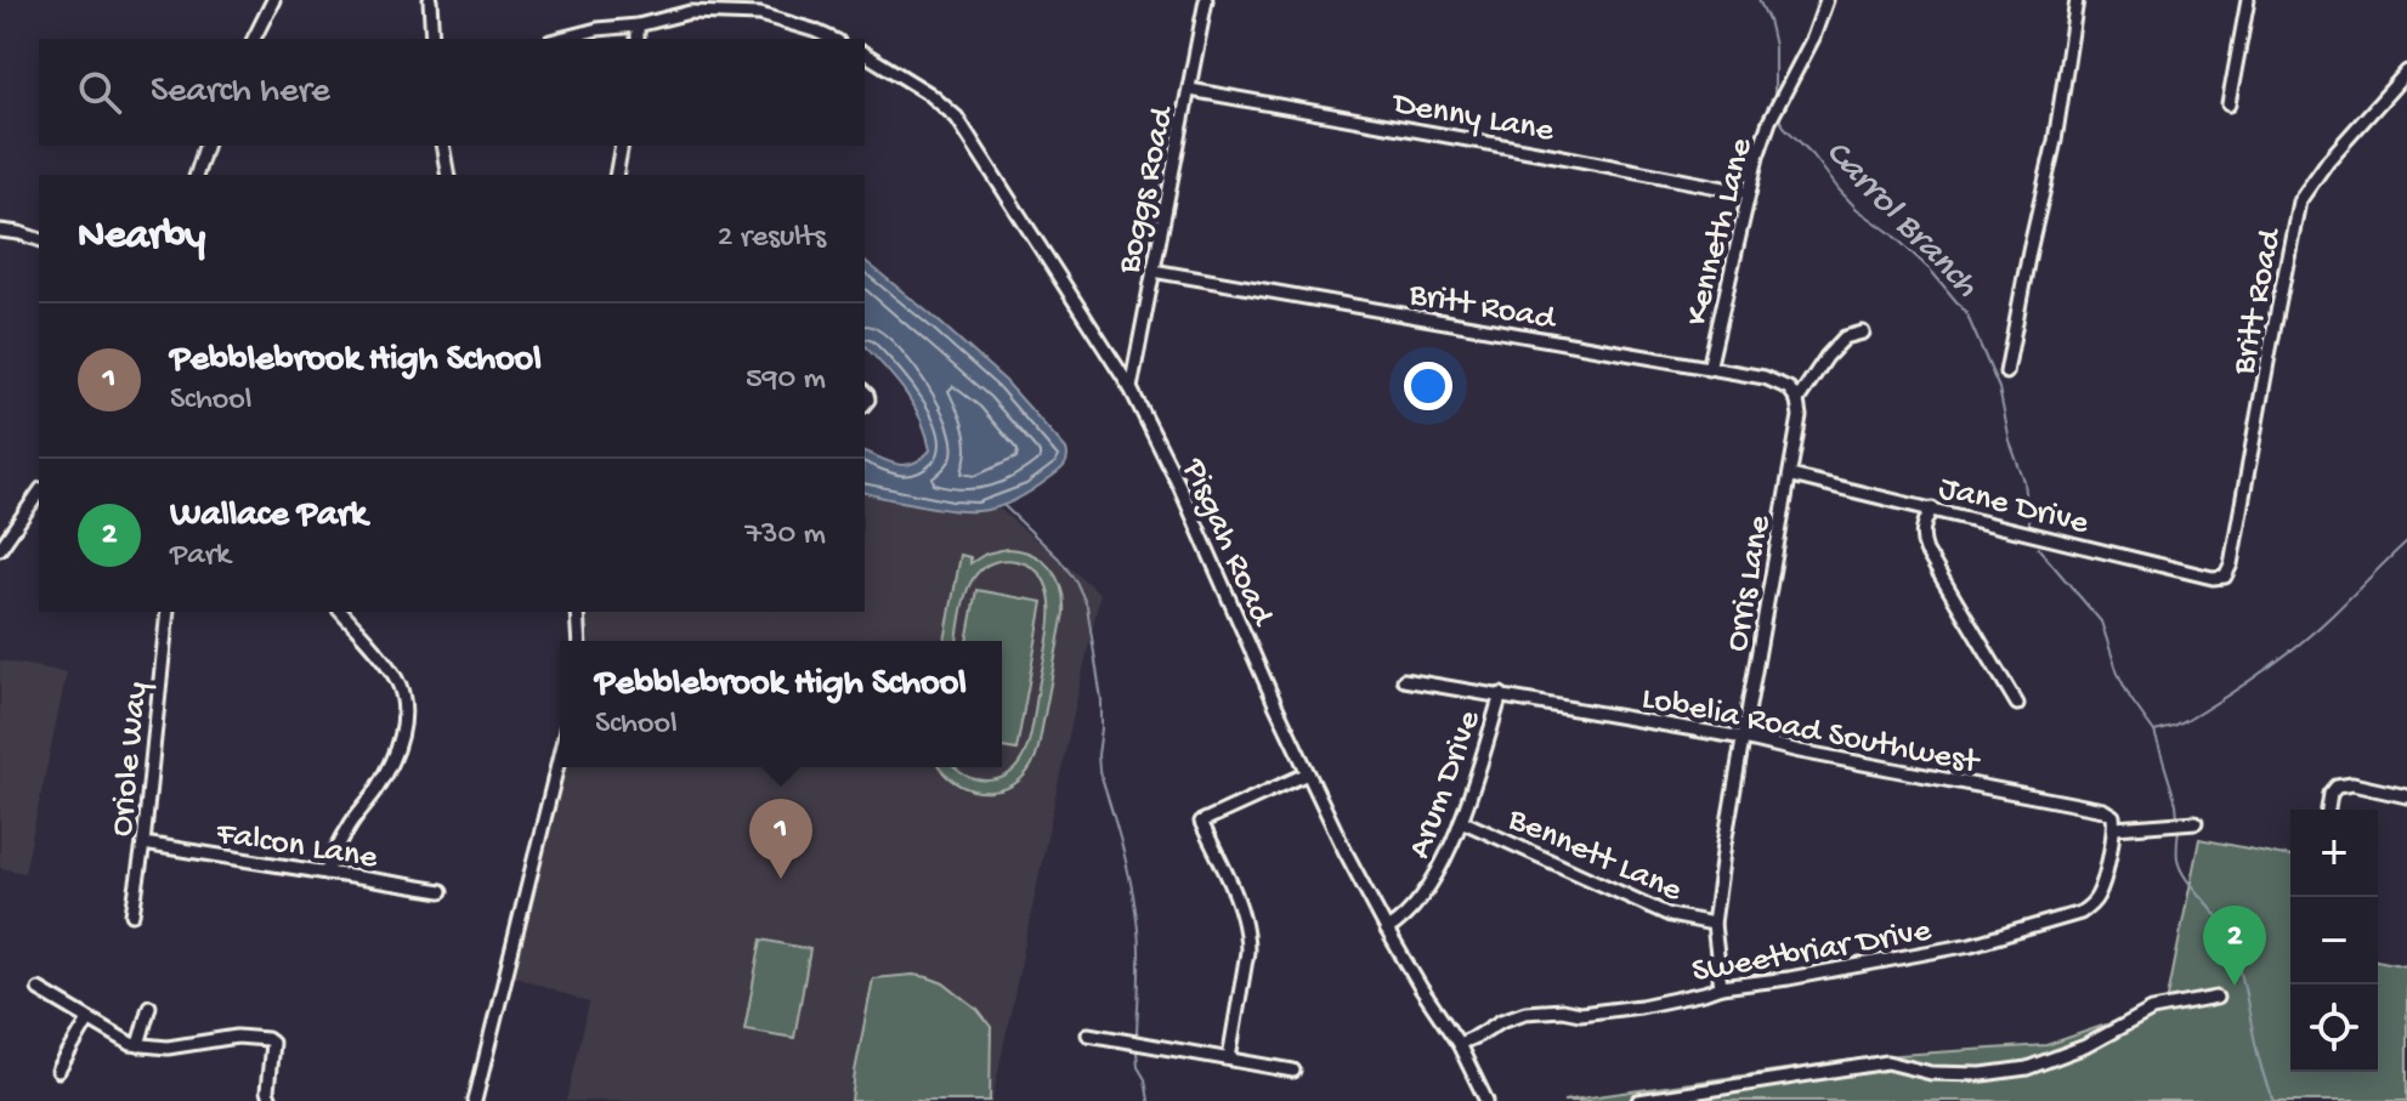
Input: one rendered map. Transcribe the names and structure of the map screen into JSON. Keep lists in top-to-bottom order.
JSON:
{
  "streets": {
    "street": [
      "Denny Lane",
      "Boggs Road",
      "Kenneth Lane",
      "Britt Road",
      "Jane Drive",
      "Pisgah Road",
      "Orris Lane",
      "Lobelia Road Southwest",
      "Oriole Way",
      "Arum Drive",
      "Falcon Lane",
      "Bennett Lane",
      "Sweetbriar Drive"
    ]
  },
  "crossings": [
    ["Denny Lane", "Boggs Road"],
    ["Denny Lane", "Kenneth Lane"],
    ["Boggs Road", "Britt Road"],
    ["Boggs Road", "Pisgah Road"],
    ["Kenneth Lane", "Britt Road"],
    ["Britt Road", "Jane Drive"],
    ["Britt Road", "Orris Lane"],
    ["Jane Drive", "Orris Lane"],
    ["Pisgah Road", "Arum Drive"],
    ["Pisgah Road", "Sweetbriar Drive"],
    ["Orris Lane", "Lobelia Road Southwest"],
    ["Orris Lane", "Bennett Lane"],
    ["Orris Lane", "Sweetbriar Drive"],
    ["Lobelia Road Southwest", "Arum Drive"],
    ["Lobelia Road Southwest", "Sweetbriar Drive"],
    ["Oriole Way", "Falcon Lane"],
    ["Arum Drive", "Bennett Lane"]
  ],
  "water": ["Carrol Branch"],
  "page": {
    "search": "Search here",
    "heading": ["Nearby", "2 results"],
    "list": [
      {
        "mark": "1",
        "name": "Pebblebrook High School",
        "note": "School",
        "value": "590 m"
      },
      {
        "mark": "2",
        "name": "Wallace Park",
        "note": "Park",
        "value": "730 m"
      }
    ],
    "popup": ["Pebblebrook High School", "School"],
    "pins": ["1", "2"],
    "map_buttons": ["+", "−"]
  }
}
